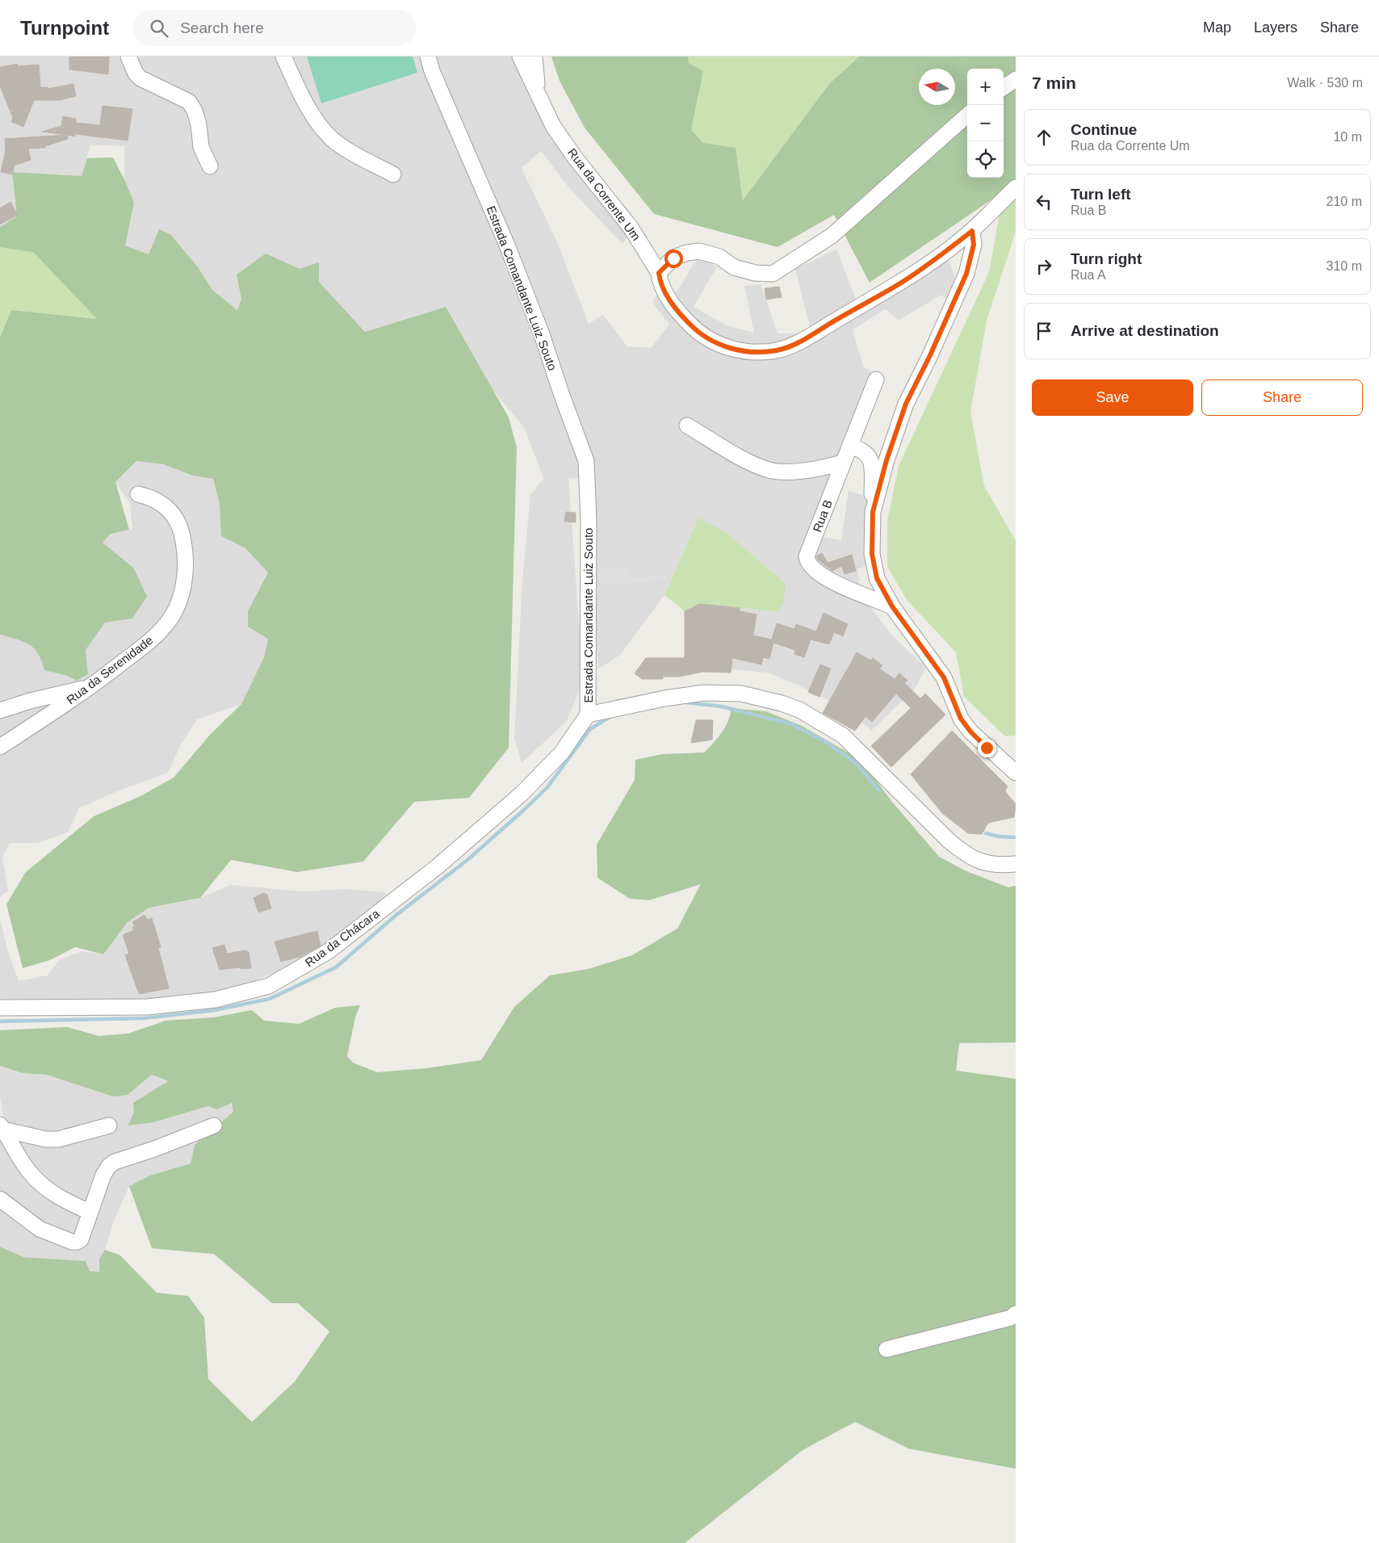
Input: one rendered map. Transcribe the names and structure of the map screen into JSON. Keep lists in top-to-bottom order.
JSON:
{
  "streets": {
    "street": [
      "Rua da Corrente Um",
      "Estrada Comandante Luiz Souto",
      "Rua B",
      "Rua da Serenidade",
      "Rua da Chácara"
    ]
  },
  "crossings": [
    ["Estrada Comandante Luiz Souto", "Rua da Chácara"]
  ],
  "north": "left",
  "page": {
    "header": "Turnpoint",
    "search": "Search here",
    "nav": ["Map", "Layers", "Share"],
    "heading": ["7 min", "Walk · 530 m"],
    "map_buttons": ["+", "−"],
    "list": [
      ["Continue", "Rua da Corrente Um", "10 m"],
      ["Turn left", "Rua B", "210 m"],
      ["Turn right", "Rua A", "310 m"],
      "Arrive at destination"
    ],
    "buttons": ["Save", "Share"]
  }
}
